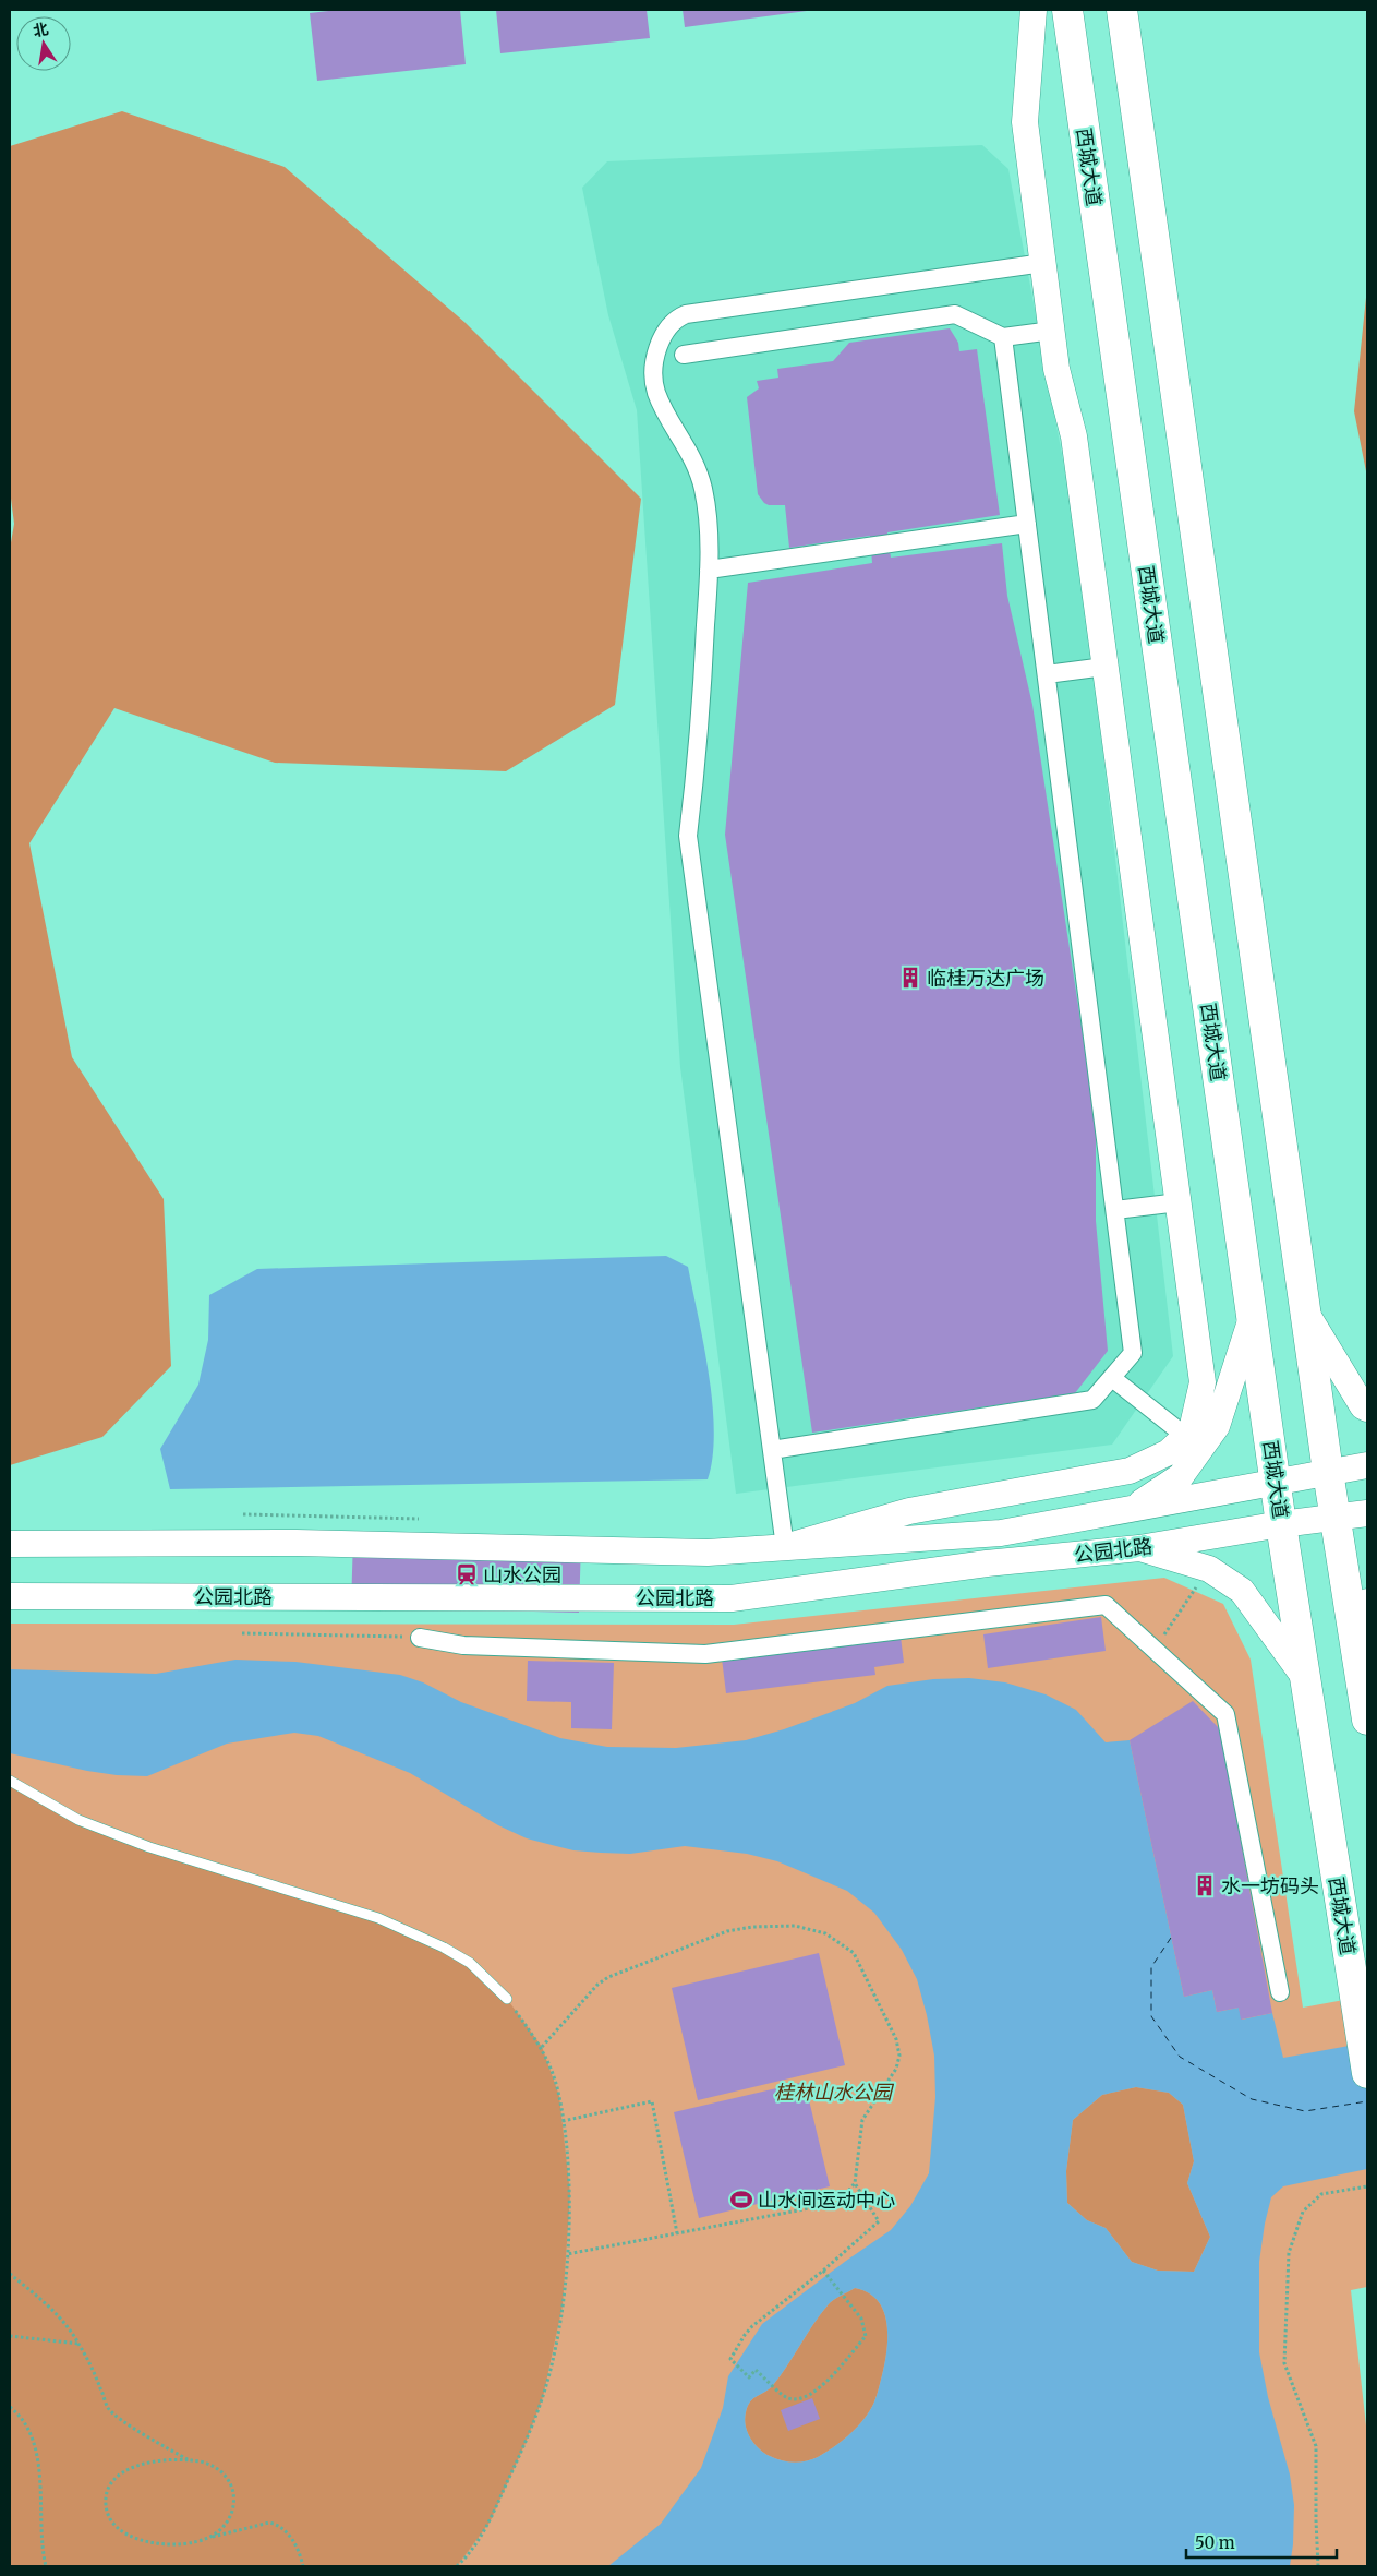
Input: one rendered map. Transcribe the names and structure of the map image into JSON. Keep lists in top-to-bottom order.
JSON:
{
  "streets": {
    "highway": ["西城大道"],
    "main road": ["公园北路"]
  },
  "crossings": [
    ["西城大道", "公园北路"]
  ],
  "parks": ["桂林山水公园"],
  "places": {
    "building": ["临桂万达广场", "水一坊码头"],
    "station": ["山水公园"],
    "sports": ["山水间运动中心"]
  },
  "scale_bar": "50 m",
  "north": "top"
}
